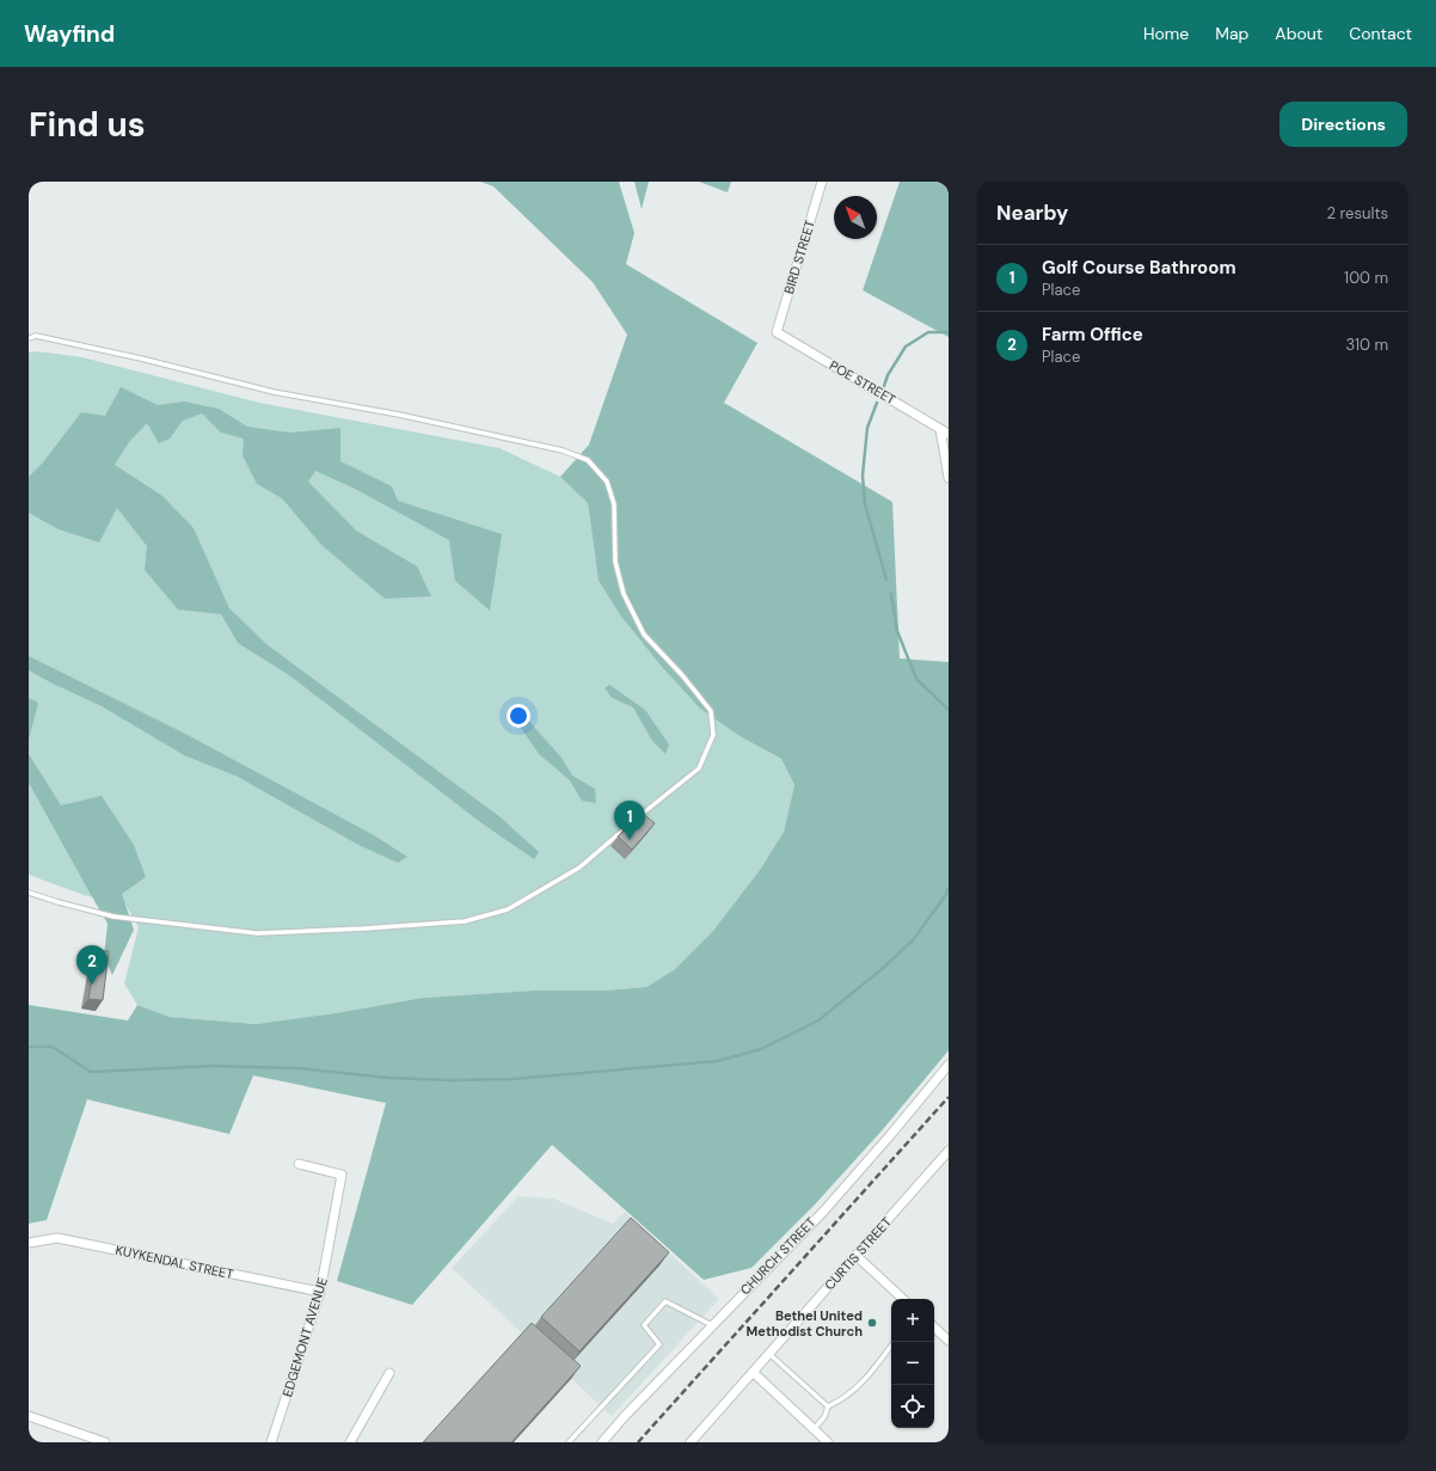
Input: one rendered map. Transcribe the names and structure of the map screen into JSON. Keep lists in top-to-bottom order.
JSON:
{
  "streets": {
    "street": [
      "BIRD STREET",
      "POE STREET",
      "CURTIS STREET",
      "CHURCH STREET",
      "KUYKENDAL STREET",
      "EDGEMONT AVENUE"
    ]
  },
  "crossings": [
    ["BIRD STREET", "POE STREET"],
    ["KUYKENDAL STREET", "EDGEMONT AVENUE"]
  ],
  "places": ["Bethel United Methodist Church"],
  "north": "top left",
  "page": {
    "header": "Wayfind",
    "nav": [
      "Home",
      "Map",
      "About",
      "Contact"
    ],
    "buttons": "Directions",
    "title": "Find us",
    "heading": ["Nearby", "2 results"],
    "list": [
      {
        "mark": "1",
        "name": "Golf Course Bathroom",
        "note": "Place",
        "value": "100 m"
      },
      {
        "mark": "2",
        "name": "Farm Office",
        "note": "Place",
        "value": "310 m"
      }
    ],
    "pins": ["1", "2"],
    "map_buttons": ["+", "−"]
  }
}
